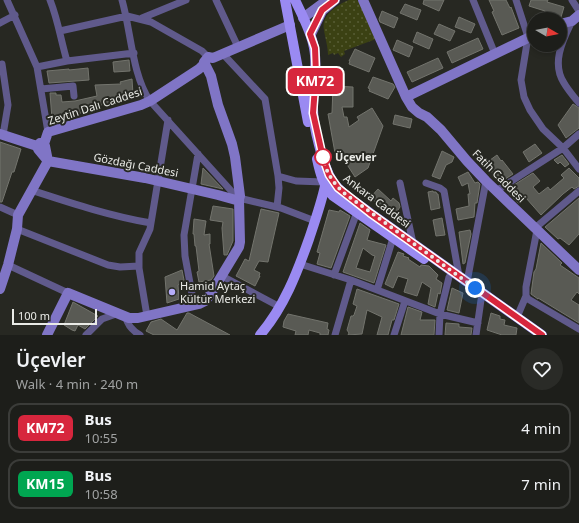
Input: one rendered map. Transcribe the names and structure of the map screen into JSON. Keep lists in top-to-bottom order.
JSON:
{
  "streets": {
    "main road": ["Ankara Caddesi"],
    "street": ["Zeytin Dalı Caddesi", "Gözdağı Caddesi", "Fatih Caddesi"]
  },
  "places": ["Üçevler", "Hamid Aytaç Kültür Merkezi"],
  "lines": ["bus line KM72"],
  "scale_bar": "100 m",
  "north": "right",
  "page": {
    "on_map": "KM72",
    "scale": "100 m",
    "heading": ["Üçevler", "Walk · 4 min · 240 m"],
    "list": [
      {
        "mark": "KM72",
        "name": "Bus",
        "note": "10:55",
        "value": "4 min"
      },
      {
        "mark": "KM15",
        "name": "Bus",
        "note": "10:58",
        "value": "7 min"
      }
    ]
  }
}
